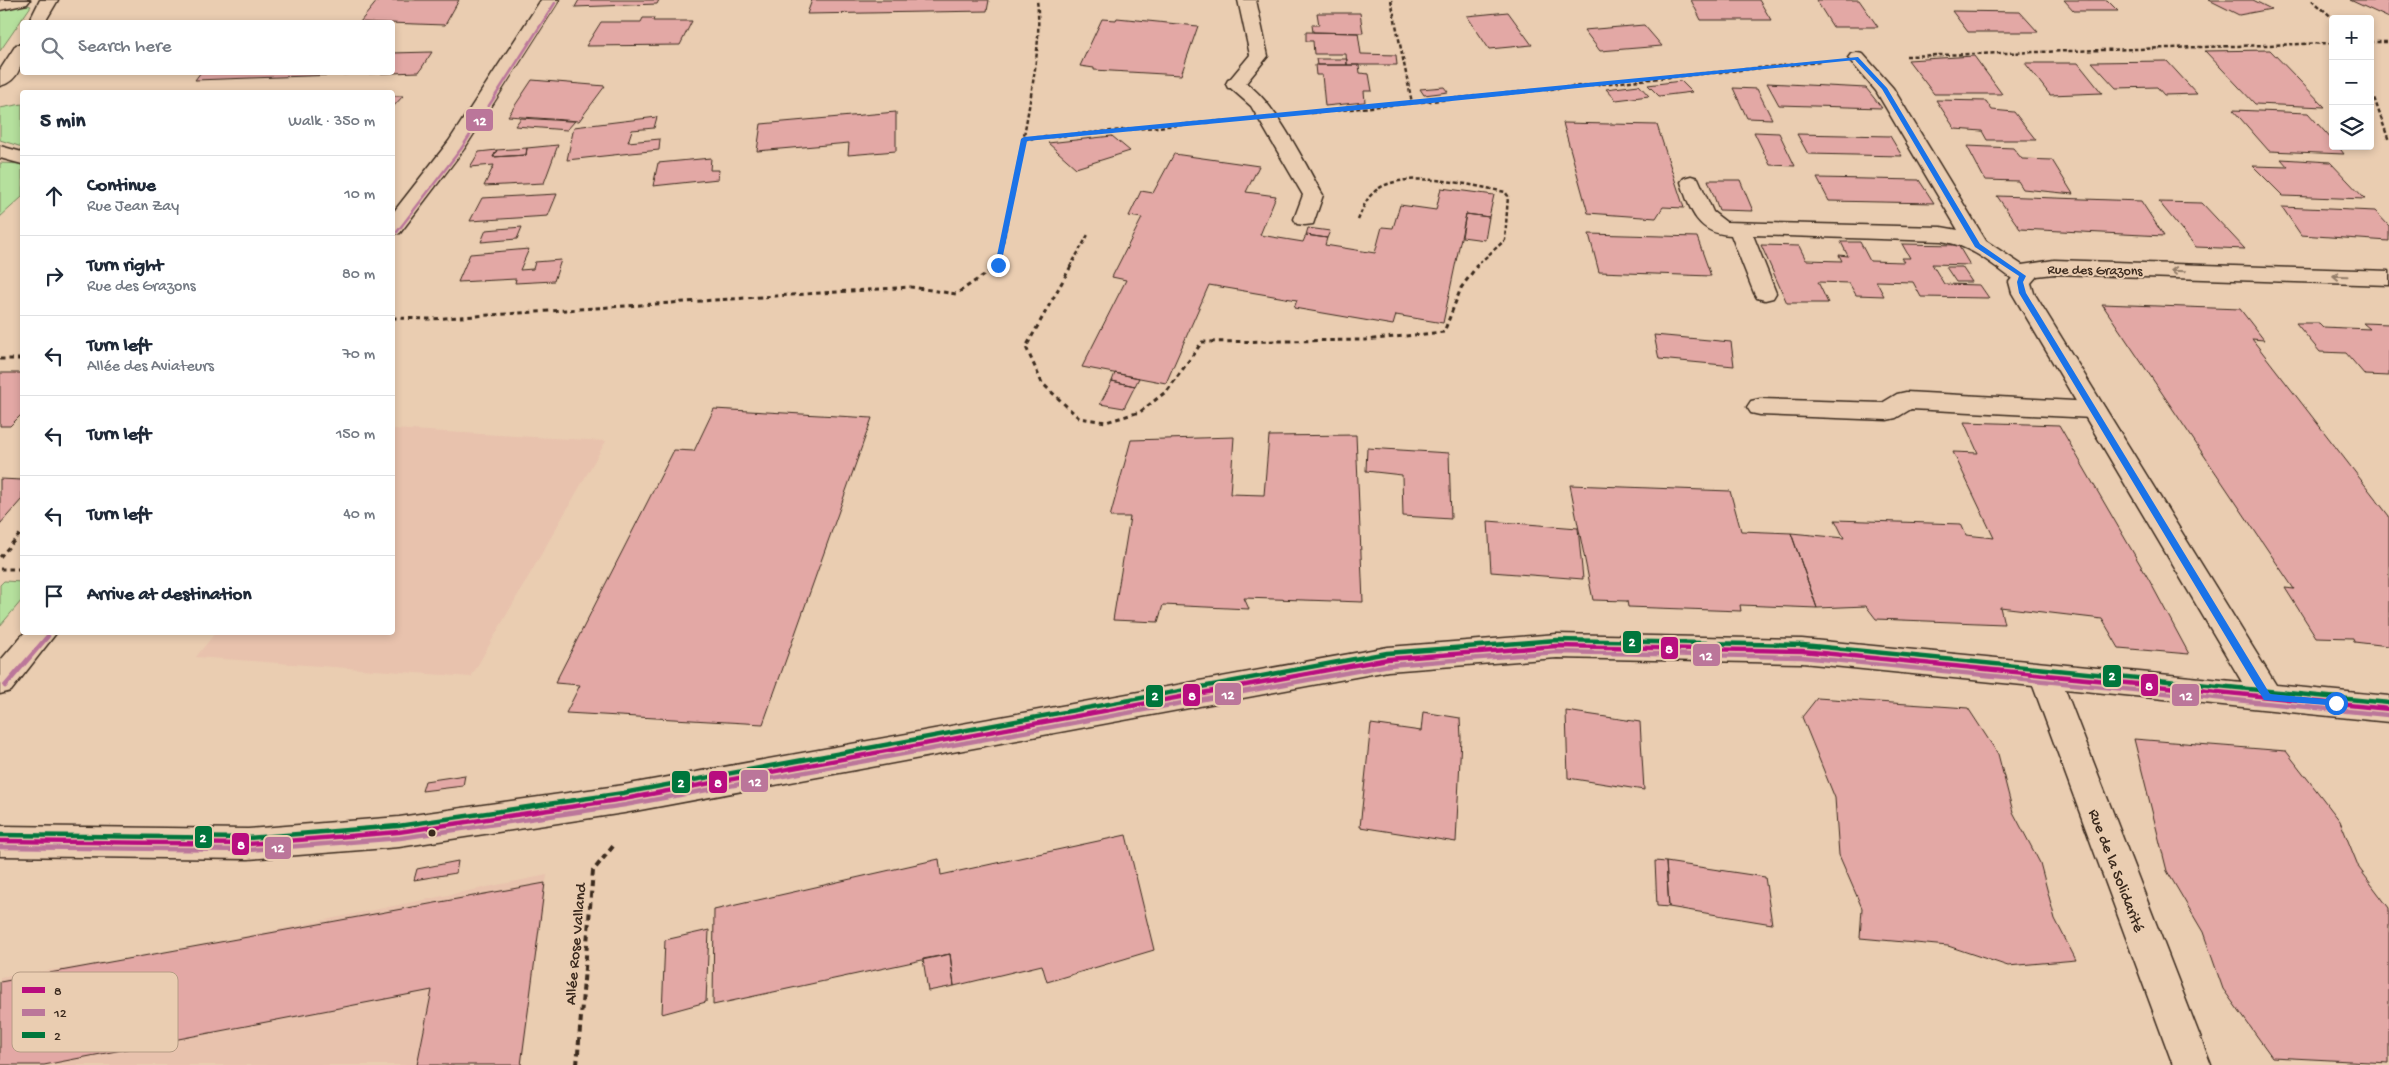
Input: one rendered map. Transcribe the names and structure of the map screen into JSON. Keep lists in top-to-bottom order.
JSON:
{
  "streets": {
    "street": ["Rue des Grazons", "Rue de la Solidarité"],
    "path": ["Allée Rose Valland"]
  },
  "one_way": ["Rue des Grazons"],
  "lines": ["transit line 12", "transit line 2", "transit line 8"],
  "legend": ["8", "12", "2"],
  "page": {
    "map_buttons": ["+", "−"],
    "search": "Search here",
    "heading": ["5 min", "Walk · 350 m"],
    "list": [
      ["Continue", "Rue Jean Zay", "10 m"],
      ["Turn right", "Rue des Grazons", "80 m"],
      ["Turn left", "Allée des Aviateurs", "70 m"],
      ["Turn left", "150 m"],
      ["Turn left", "40 m"],
      "Arrive at destination"
    ]
  }
}
